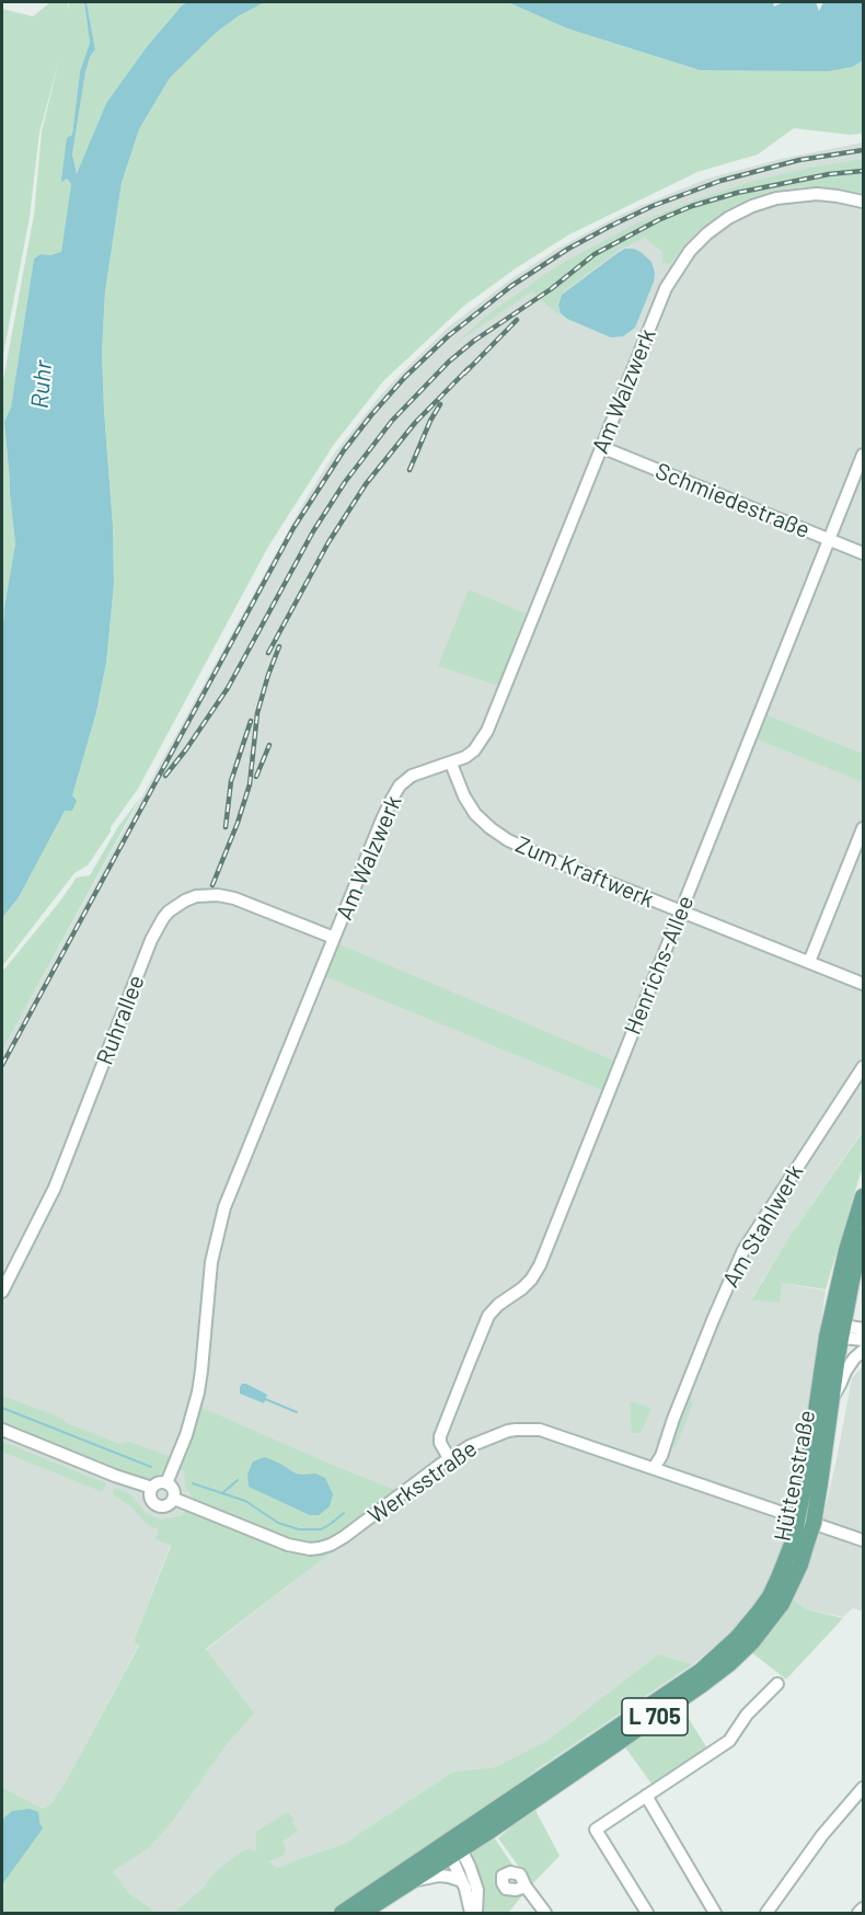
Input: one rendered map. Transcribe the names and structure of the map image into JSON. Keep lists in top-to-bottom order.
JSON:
{
  "streets": {
    "main road": ["Hüttenstraße", "L 705"],
    "street": [
      "Am Walzwerk",
      "Schmiedestraße",
      "Zum Kraftwerk",
      "Henrichs-Allee",
      "Ruhrallee",
      "Am Stahlwerk",
      "Werksstraße"
    ]
  },
  "crossings": [
    ["Am Walzwerk", "Schmiedestraße"],
    ["Am Walzwerk", "Zum Kraftwerk"],
    ["Am Walzwerk", "Ruhrallee"],
    ["Am Walzwerk", "Werksstraße"],
    ["Schmiedestraße", "Henrichs-Allee"],
    ["Zum Kraftwerk", "Henrichs-Allee"],
    ["Henrichs-Allee", "Werksstraße"],
    ["Am Stahlwerk", "Werksstraße"],
    ["Hüttenstraße", "L 705"]
  ],
  "water": ["Ruhr"]
}
